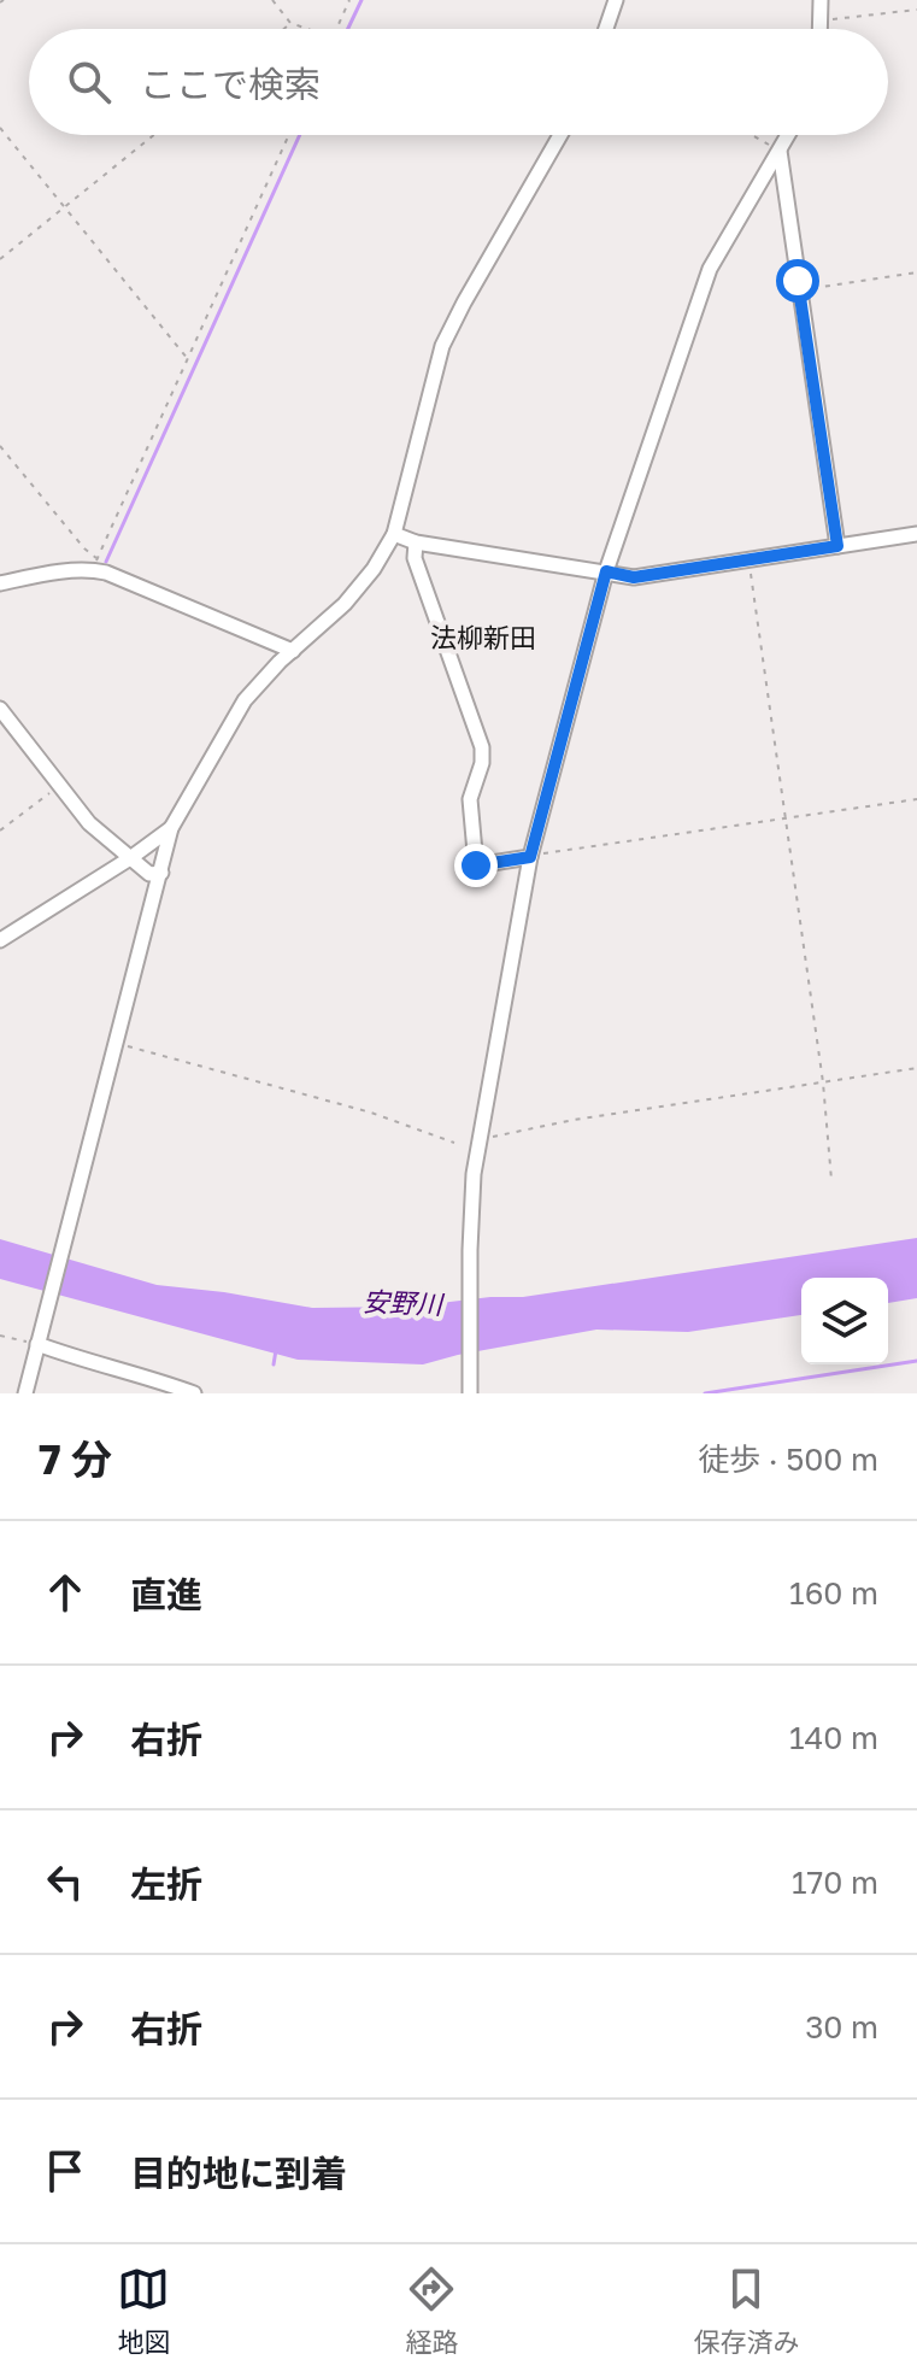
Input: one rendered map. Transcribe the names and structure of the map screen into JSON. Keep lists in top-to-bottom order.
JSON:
{
  "districts": ["法柳新田"],
  "water": ["安野川"],
  "page": {
    "search": "ここで検索",
    "heading": ["7 分", "徒歩 · 500 m"],
    "list": [
      ["直進", "160 m"],
      ["右折", "140 m"],
      ["左折", "170 m"],
      ["右折", "30 m"],
      "目的地に到着"
    ],
    "nav": ["地図", "経路", "保存済み"]
  }
}
